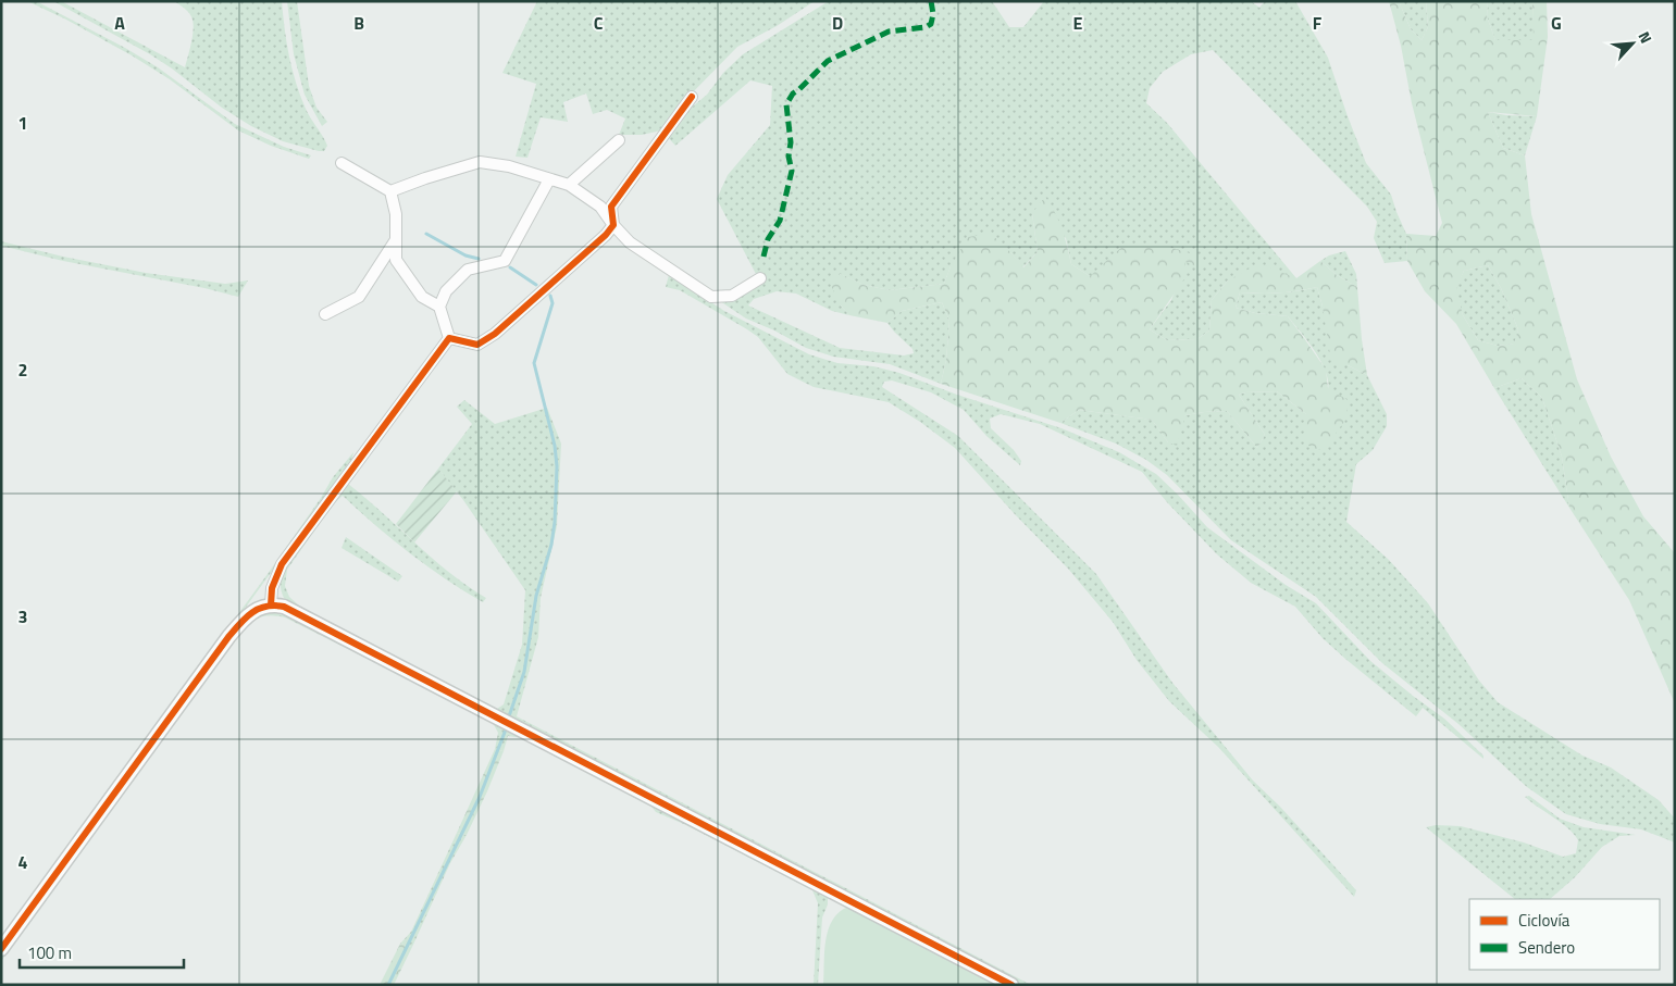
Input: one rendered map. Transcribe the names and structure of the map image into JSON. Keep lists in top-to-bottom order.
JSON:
{
  "legend": ["Ciclovía", "Sendero"],
  "scale_bar": "100 m",
  "north": "top right",
  "grid": {
    "columns": [
      "A",
      "B",
      "C",
      "D",
      "E",
      "F",
      "G"
    ],
    "rows": [
      "1",
      "2",
      "3",
      "4"
    ]
  }
}
